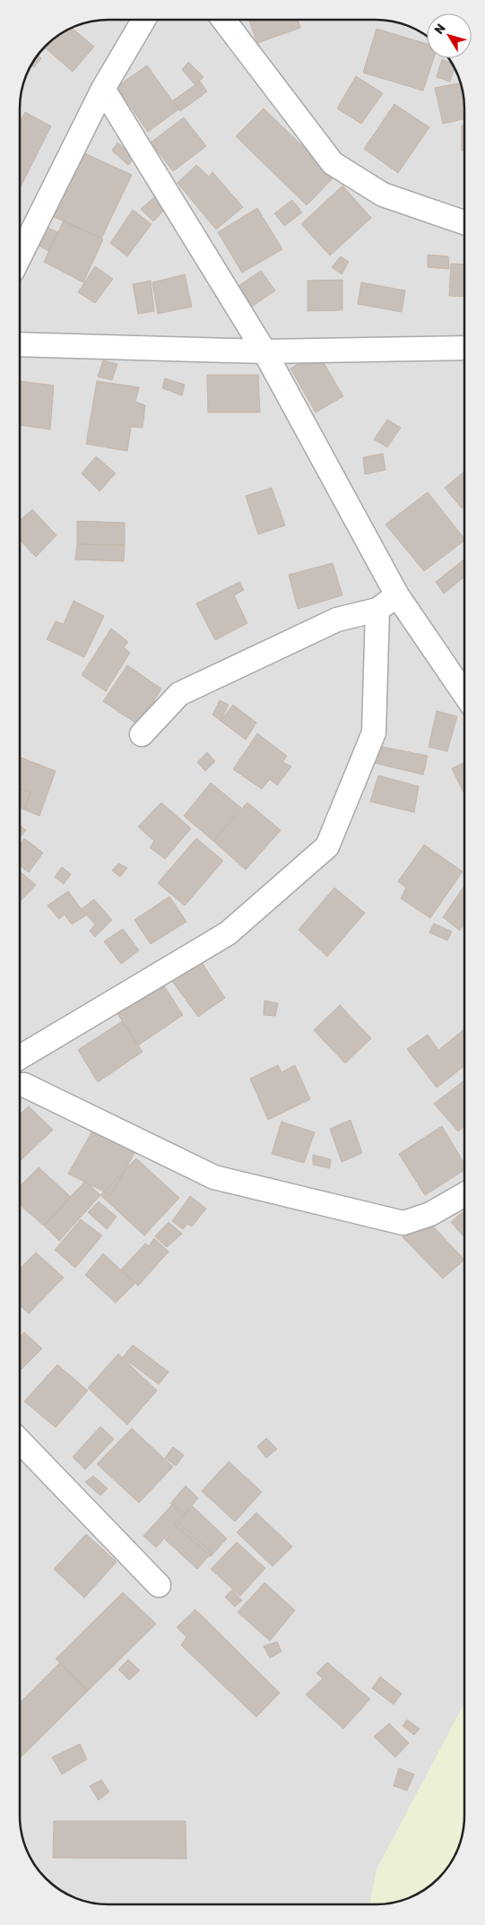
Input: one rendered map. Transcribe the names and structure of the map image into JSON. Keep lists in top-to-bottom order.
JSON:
{
  "north": "top left"
}
